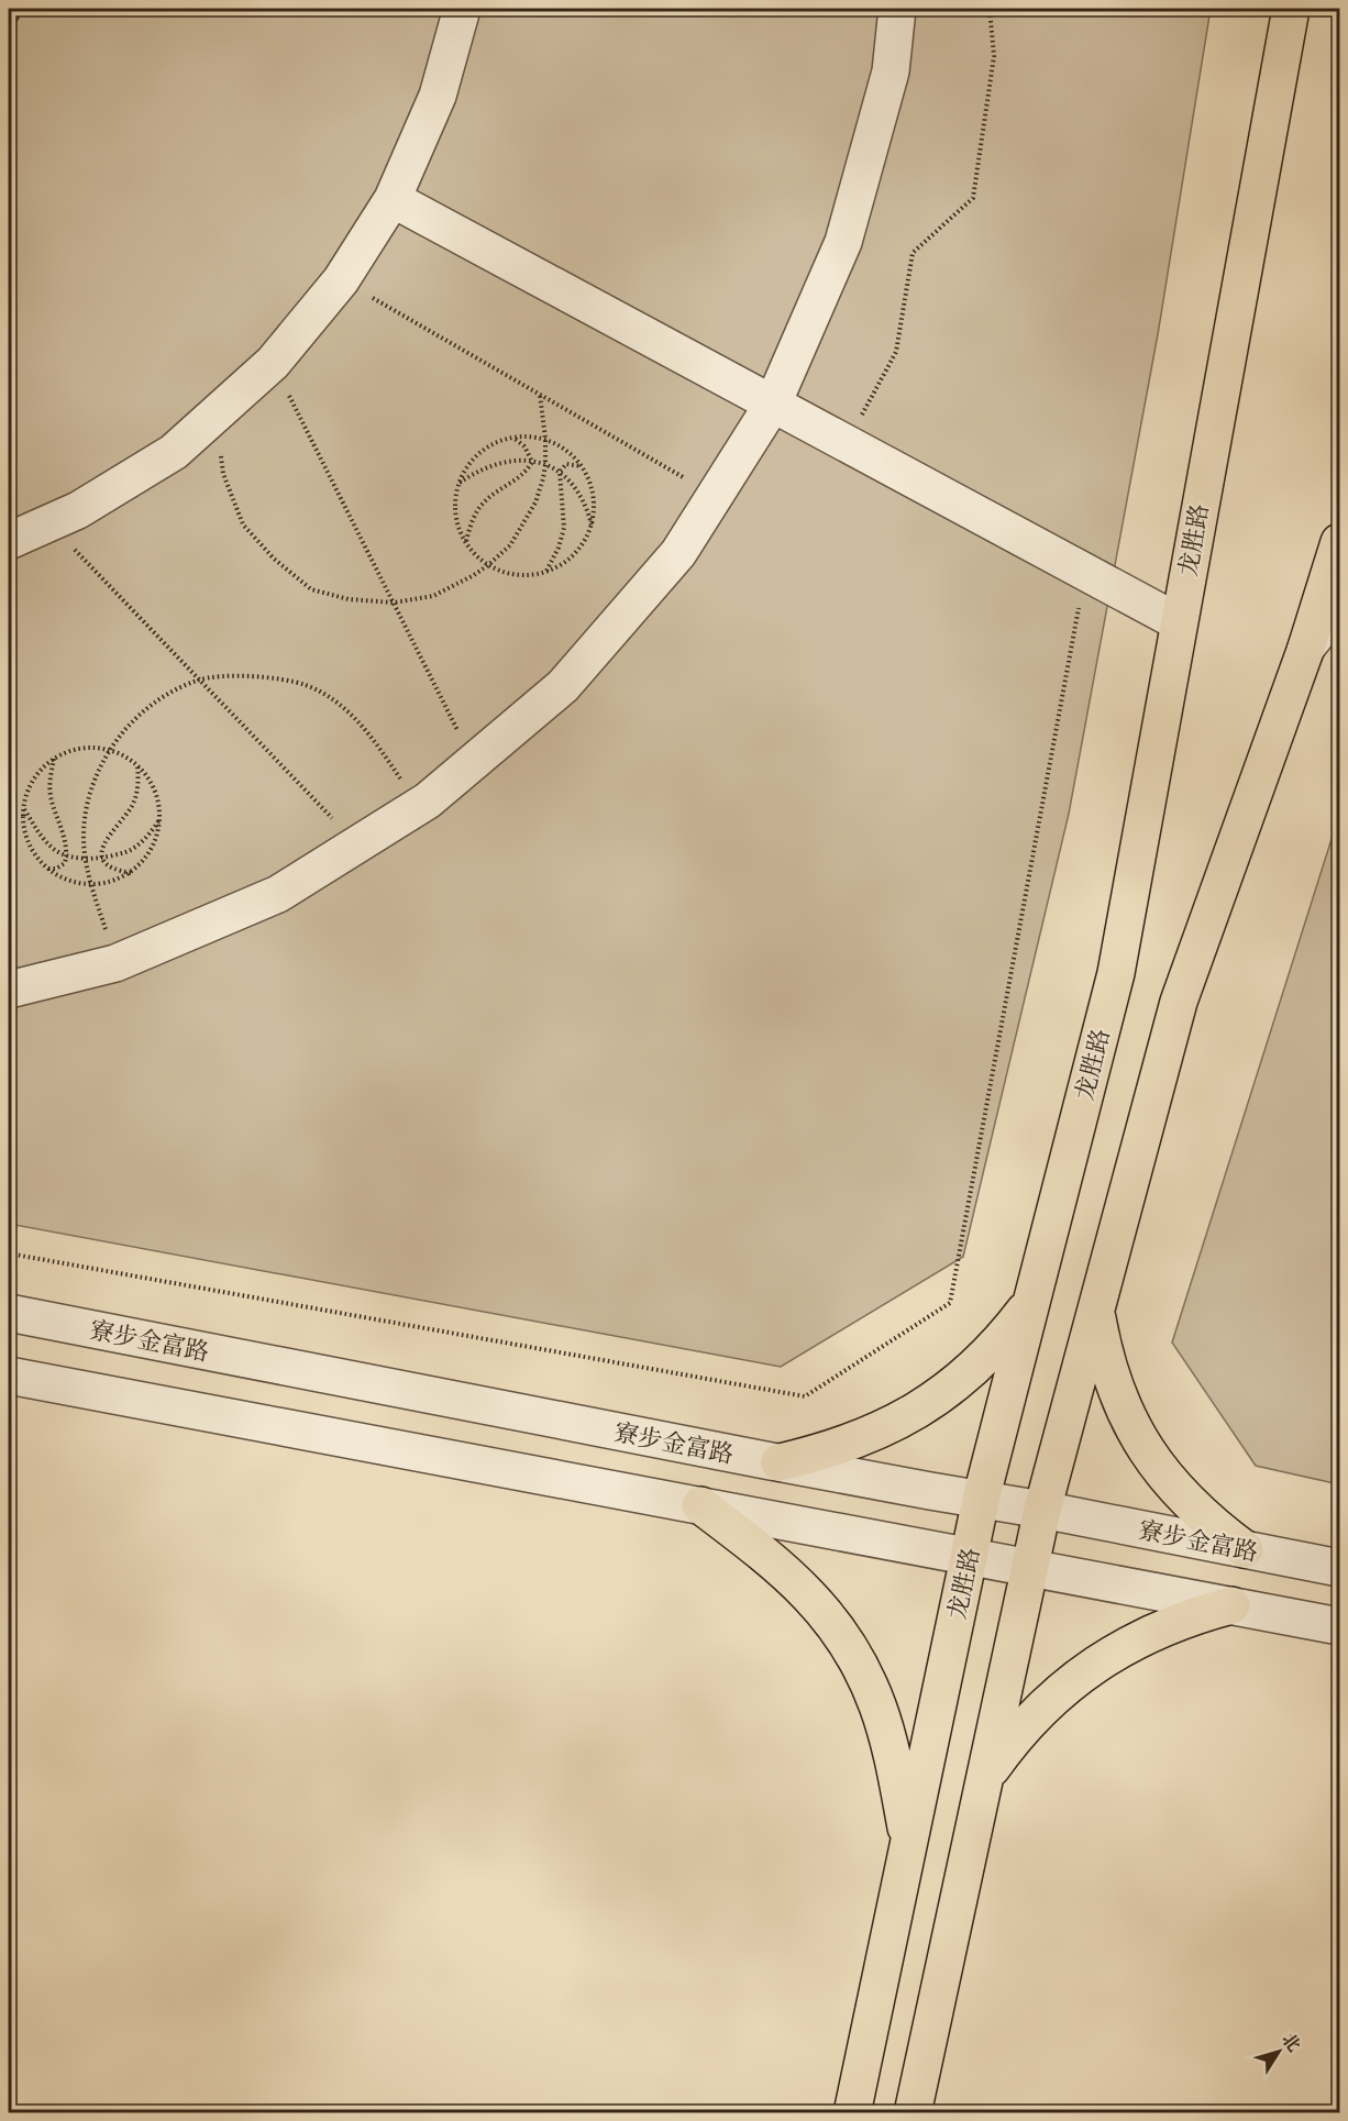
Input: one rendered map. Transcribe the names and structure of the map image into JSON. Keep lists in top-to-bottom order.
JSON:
{
  "streets": {
    "main road": ["龙胜路"],
    "street": ["寮步金富路"]
  },
  "crossings": [
    ["龙胜路", "寮步金富路"]
  ],
  "north": "top right"
}
